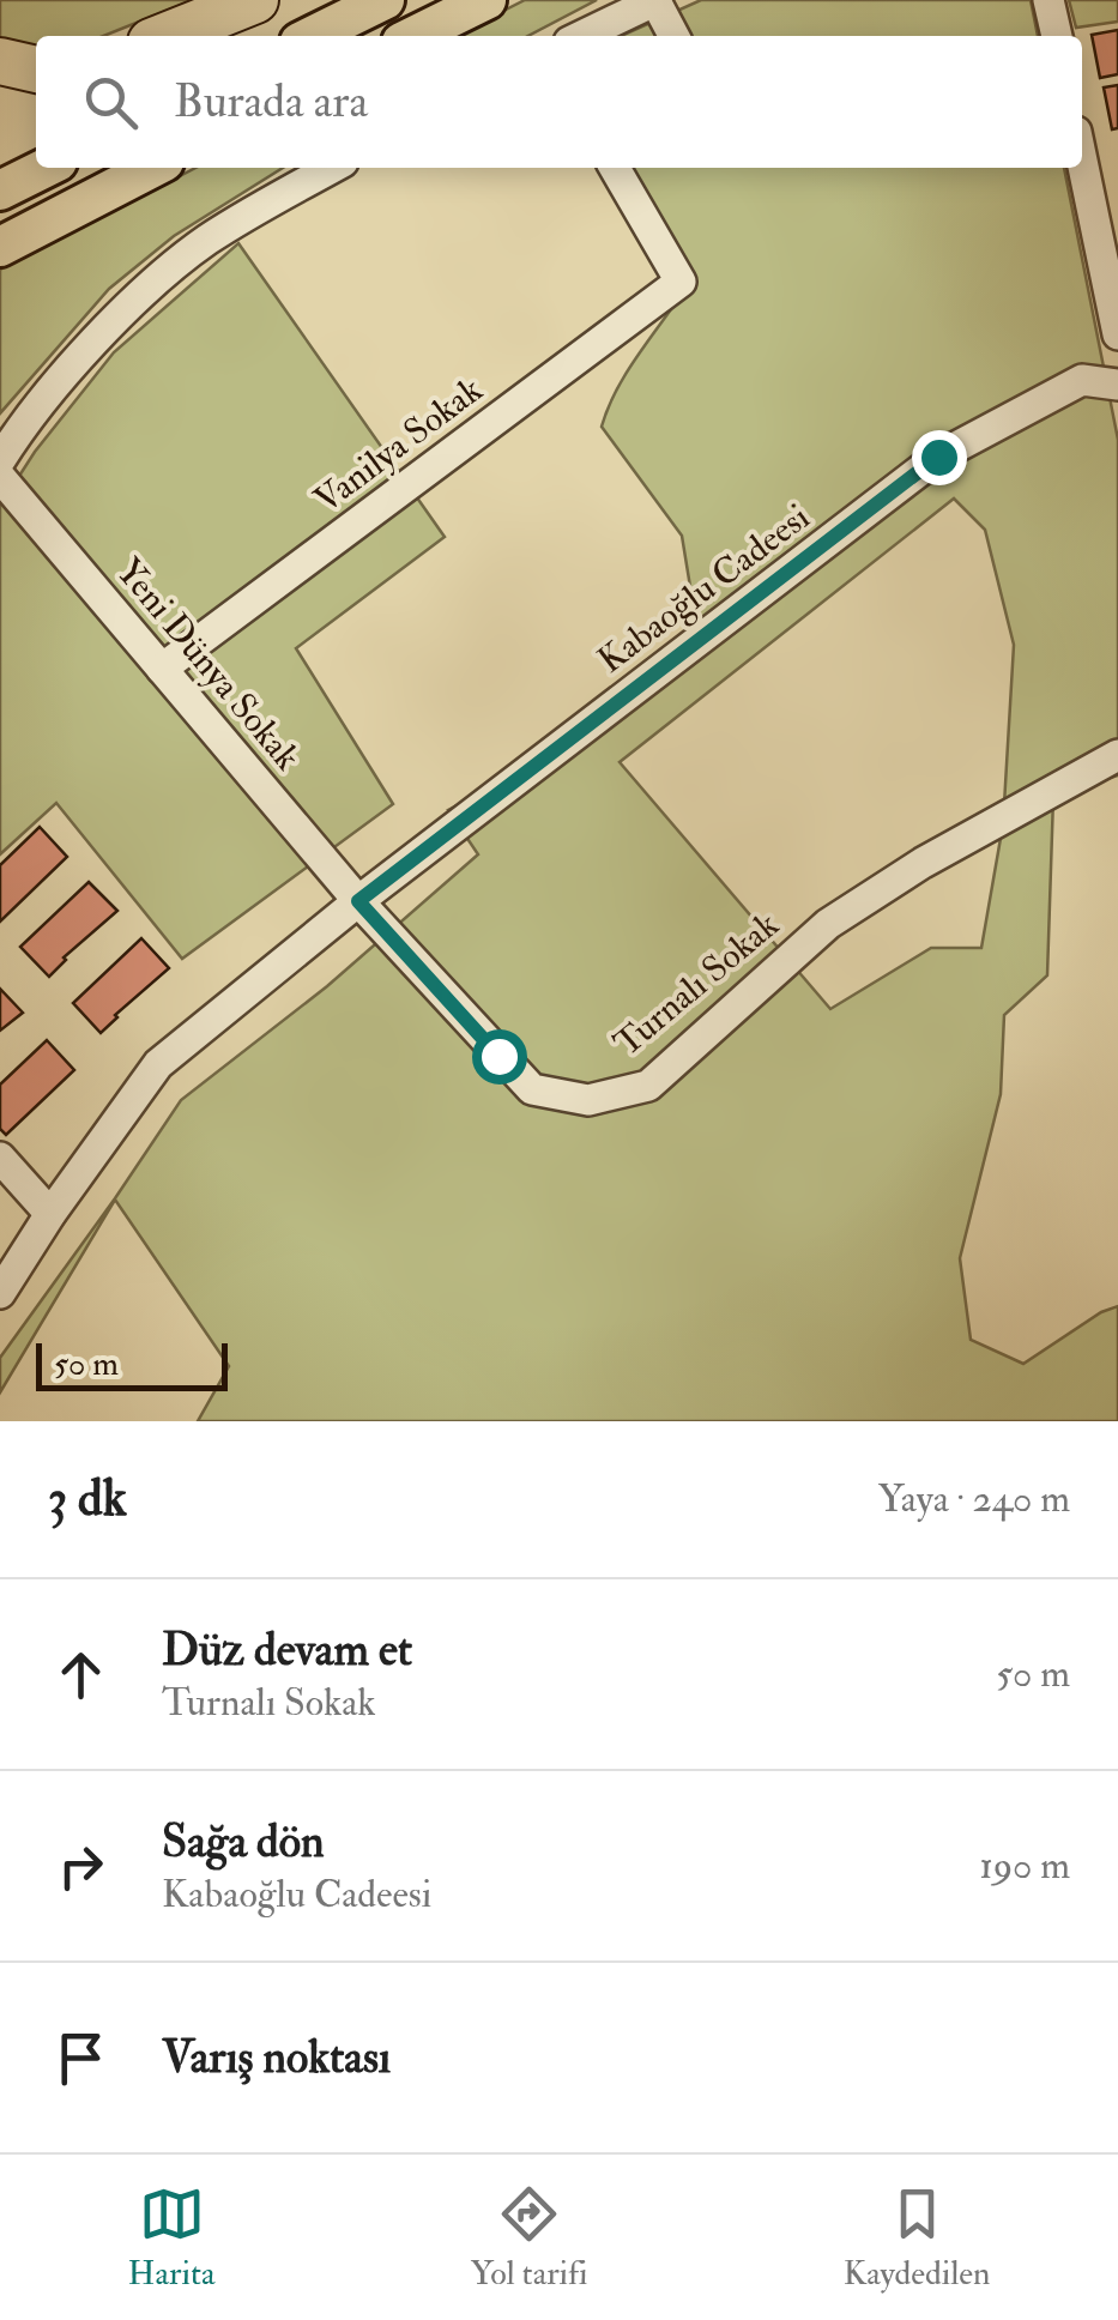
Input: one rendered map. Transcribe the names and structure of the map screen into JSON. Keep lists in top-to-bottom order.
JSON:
{
  "streets": {
    "street": [
      "Vanilya Sokak",
      "Kabaoğlu Cadeesi",
      "Yeni Dünya Sokak",
      "Turnalı Sokak"
    ]
  },
  "crossings": [
    ["Vanilya Sokak", "Yeni Dünya Sokak"],
    ["Kabaoğlu Cadeesi", "Yeni Dünya Sokak"],
    ["Kabaoğlu Cadeesi", "Turnalı Sokak"],
    ["Yeni Dünya Sokak", "Turnalı Sokak"]
  ],
  "scale_bar": "50 m",
  "page": {
    "search": "Burada ara",
    "scale": "50 m",
    "heading": ["3 dk", "Yaya · 240 m"],
    "list": [
      ["Düz devam et", "Turnalı Sokak", "50 m"],
      ["Sağa dön", "Kabaoğlu Cadeesi", "190 m"],
      "Varış noktası"
    ],
    "nav": ["Harita", "Yol tarifi", "Kaydedilen"]
  }
}
